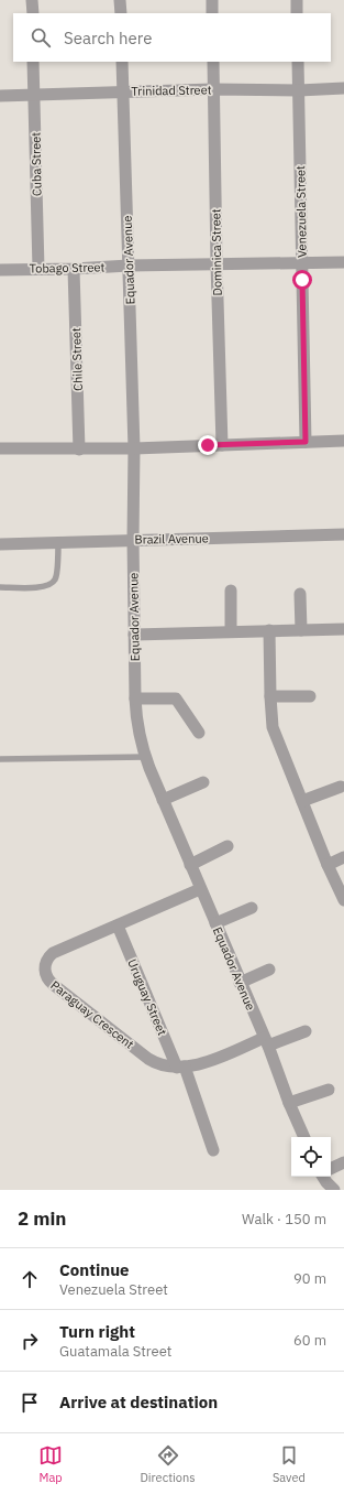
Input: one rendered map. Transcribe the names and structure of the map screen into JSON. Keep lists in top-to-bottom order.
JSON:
{
  "streets": {
    "street": [
      "Trinidad Street",
      "Cuba Street",
      "Venezuela Street",
      "Dominica Street",
      "Equador Avenue",
      "Tobago Street",
      "Chile Street",
      "Brazil Avenue",
      "Uruguay Street",
      "Paraguay Crescent"
    ]
  },
  "crossings": [
    ["Trinidad Street", "Cuba Street"],
    ["Trinidad Street", "Venezuela Street"],
    ["Trinidad Street", "Dominica Street"],
    ["Trinidad Street", "Equador Avenue"],
    ["Cuba Street", "Tobago Street"],
    ["Venezuela Street", "Tobago Street"],
    ["Dominica Street", "Tobago Street"],
    ["Equador Avenue", "Tobago Street"],
    ["Equador Avenue", "Brazil Avenue"],
    ["Equador Avenue", "Paraguay Crescent"],
    ["Tobago Street", "Chile Street"],
    ["Uruguay Street", "Paraguay Crescent"]
  ],
  "page": {
    "search": "Search here",
    "heading": ["2 min", "Walk · 150 m"],
    "list": [
      ["Continue", "Venezuela Street", "90 m"],
      ["Turn right", "Guatamala Street", "60 m"],
      "Arrive at destination"
    ],
    "nav": ["Map", "Directions", "Saved"]
  }
}
